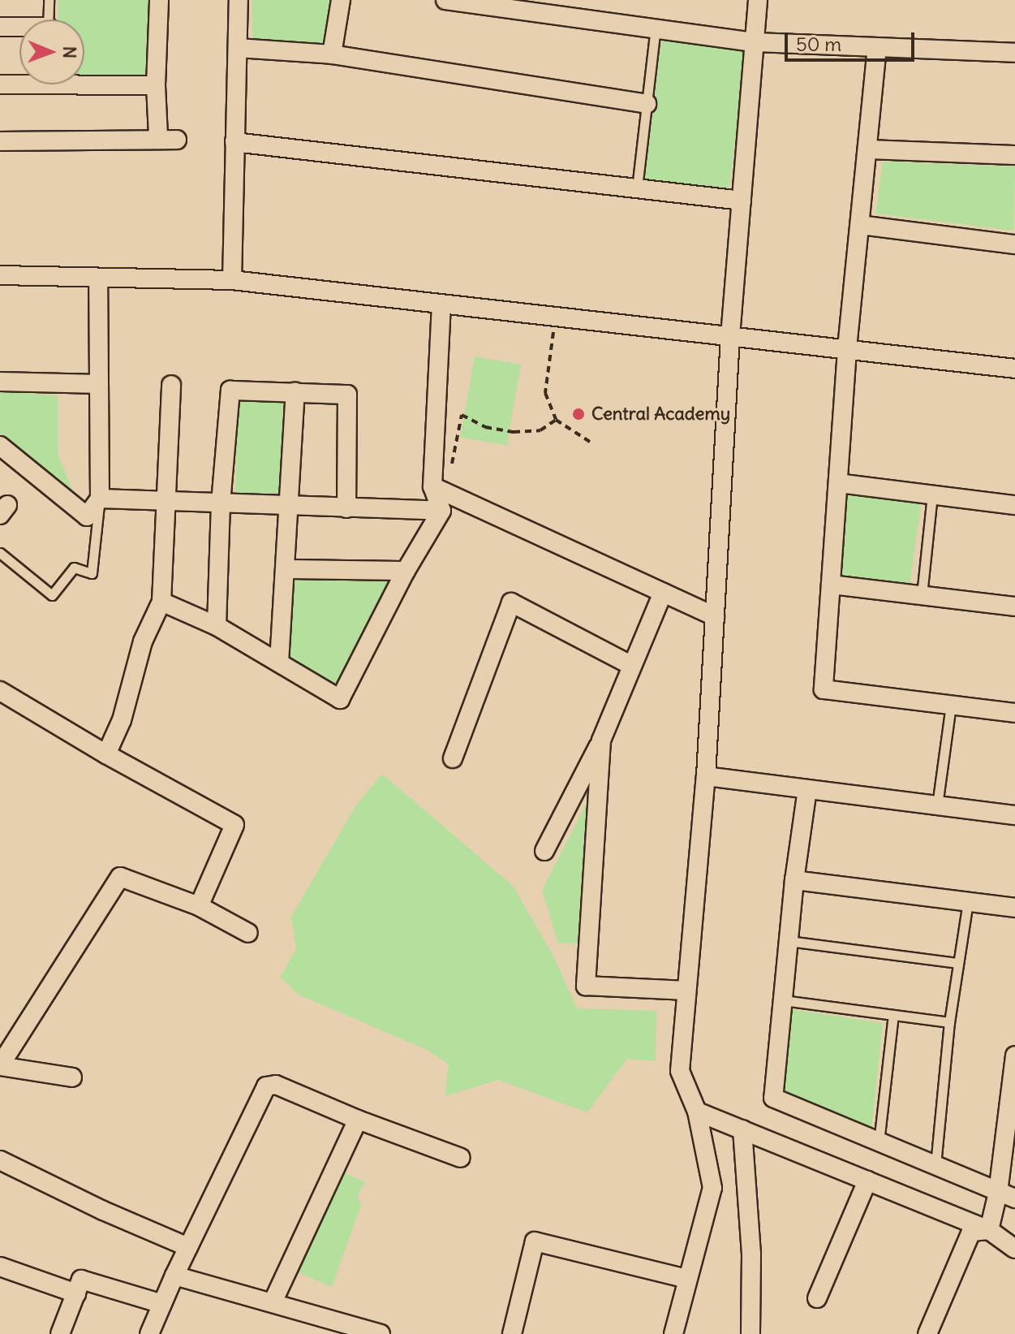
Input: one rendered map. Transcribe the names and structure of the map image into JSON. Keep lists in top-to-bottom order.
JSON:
{
  "places": ["Central Academy"],
  "scale_bar": "50 m",
  "north": "right"
}
